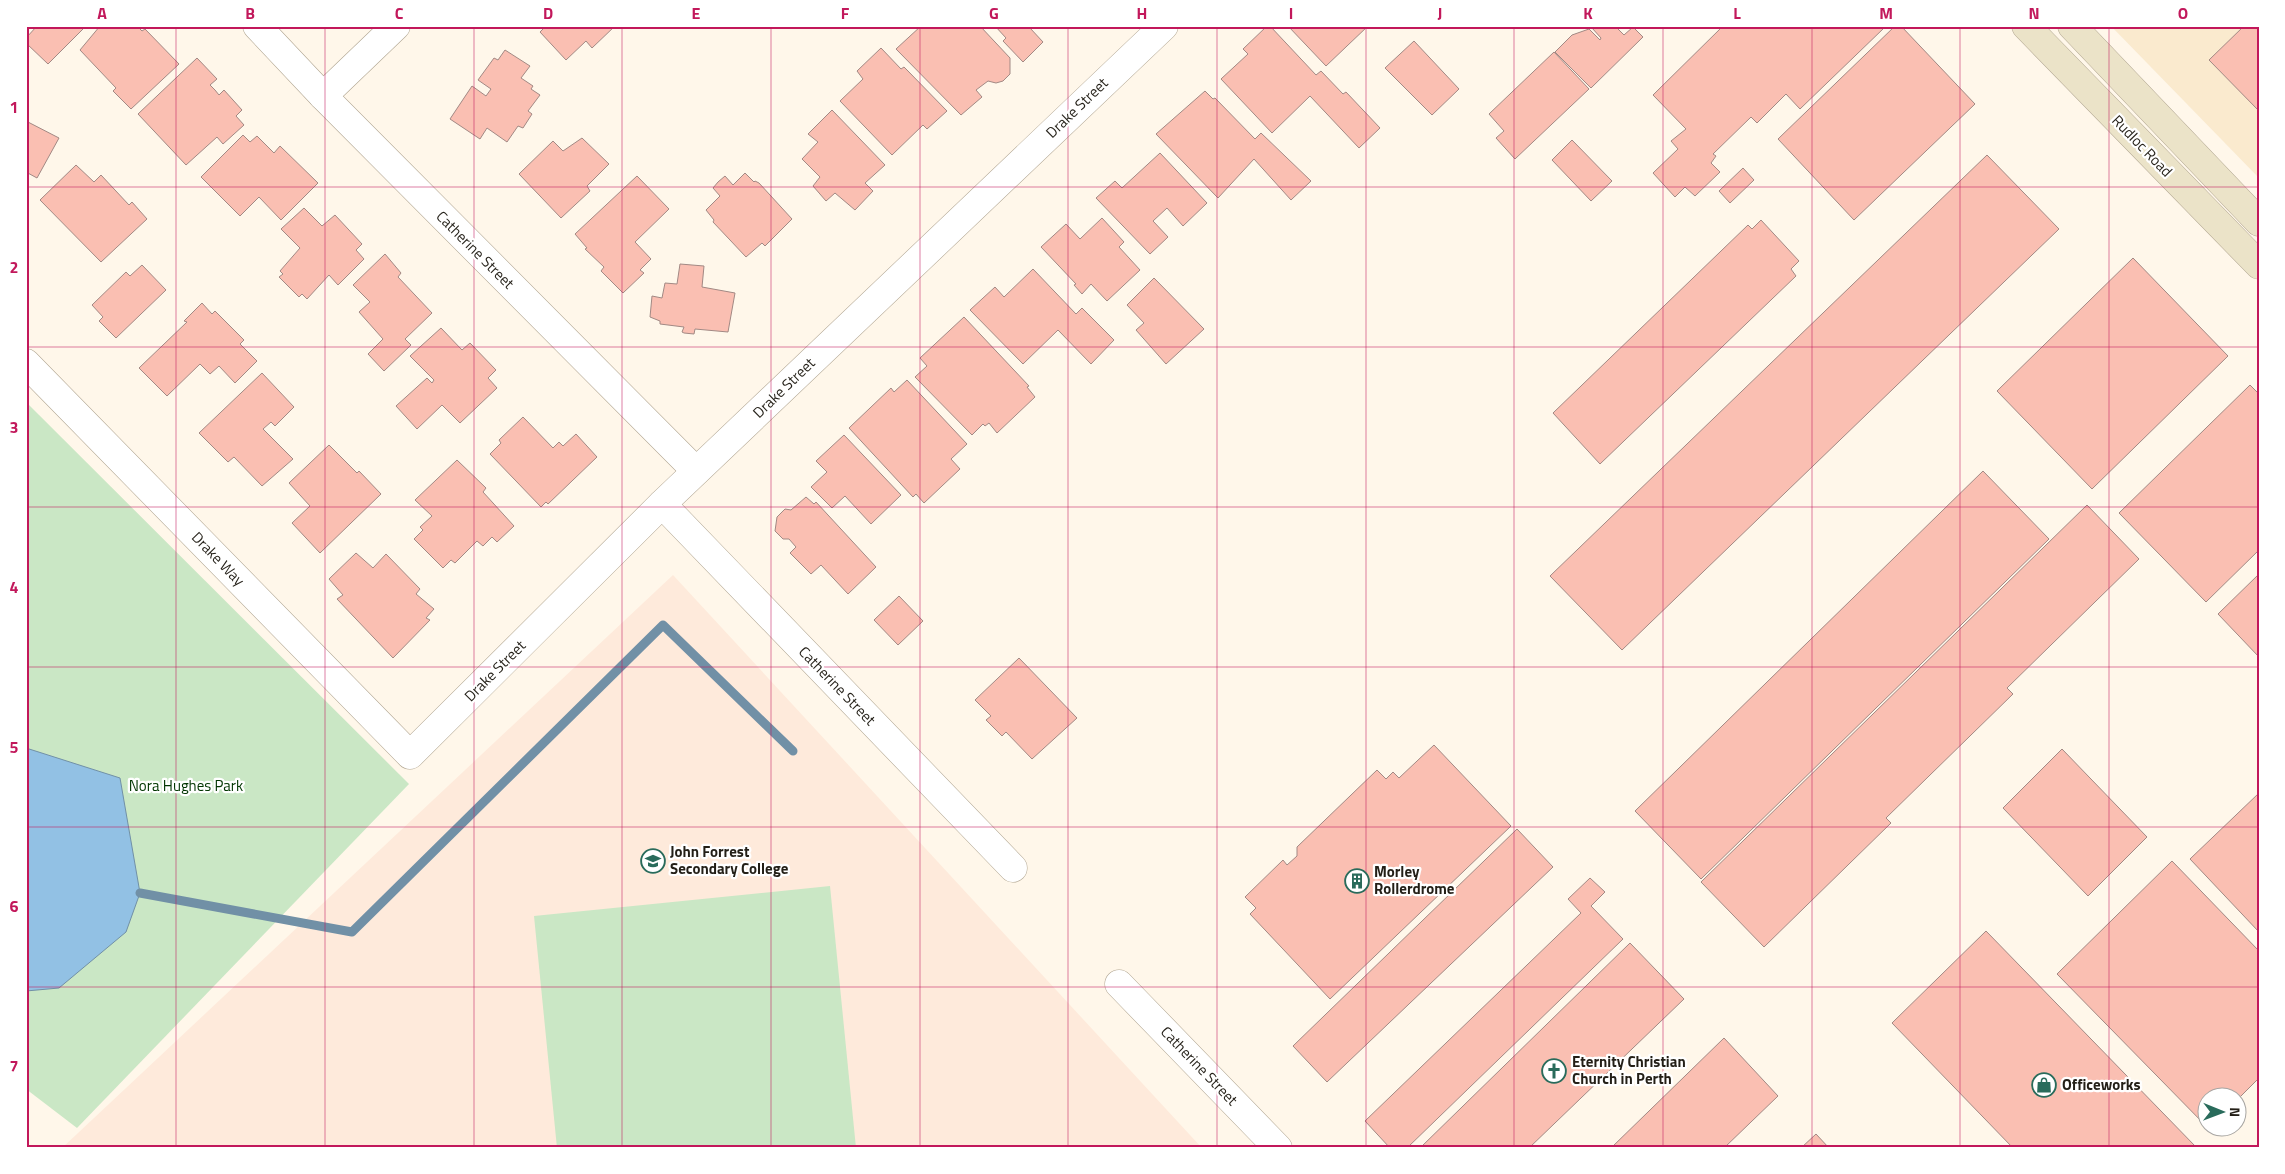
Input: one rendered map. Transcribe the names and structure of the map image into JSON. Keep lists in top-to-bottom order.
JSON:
{
  "streets": {
    "main road": ["Rudloc Road"],
    "street": ["Drake Street", "Catherine Street", "Drake Way"]
  },
  "crossings": [
    ["Drake Street", "Catherine Street"],
    ["Drake Street", "Drake Way"]
  ],
  "parks": ["Nora Hughes Park"],
  "places": {
    "school or university": ["John Forrest Secondary College"],
    "building": ["Morley Rollerdrome"],
    "church": ["Eternity Christian Church in Perth"],
    "shop": ["Officeworks"]
  },
  "north": "right",
  "grid": {
    "columns": [
      "A",
      "B",
      "C",
      "D",
      "E",
      "F",
      "G",
      "H",
      "I",
      "J",
      "K",
      "L",
      "M",
      "N",
      "O"
    ],
    "rows": [
      "1",
      "2",
      "3",
      "4",
      "5",
      "6",
      "7"
    ]
  }
}
